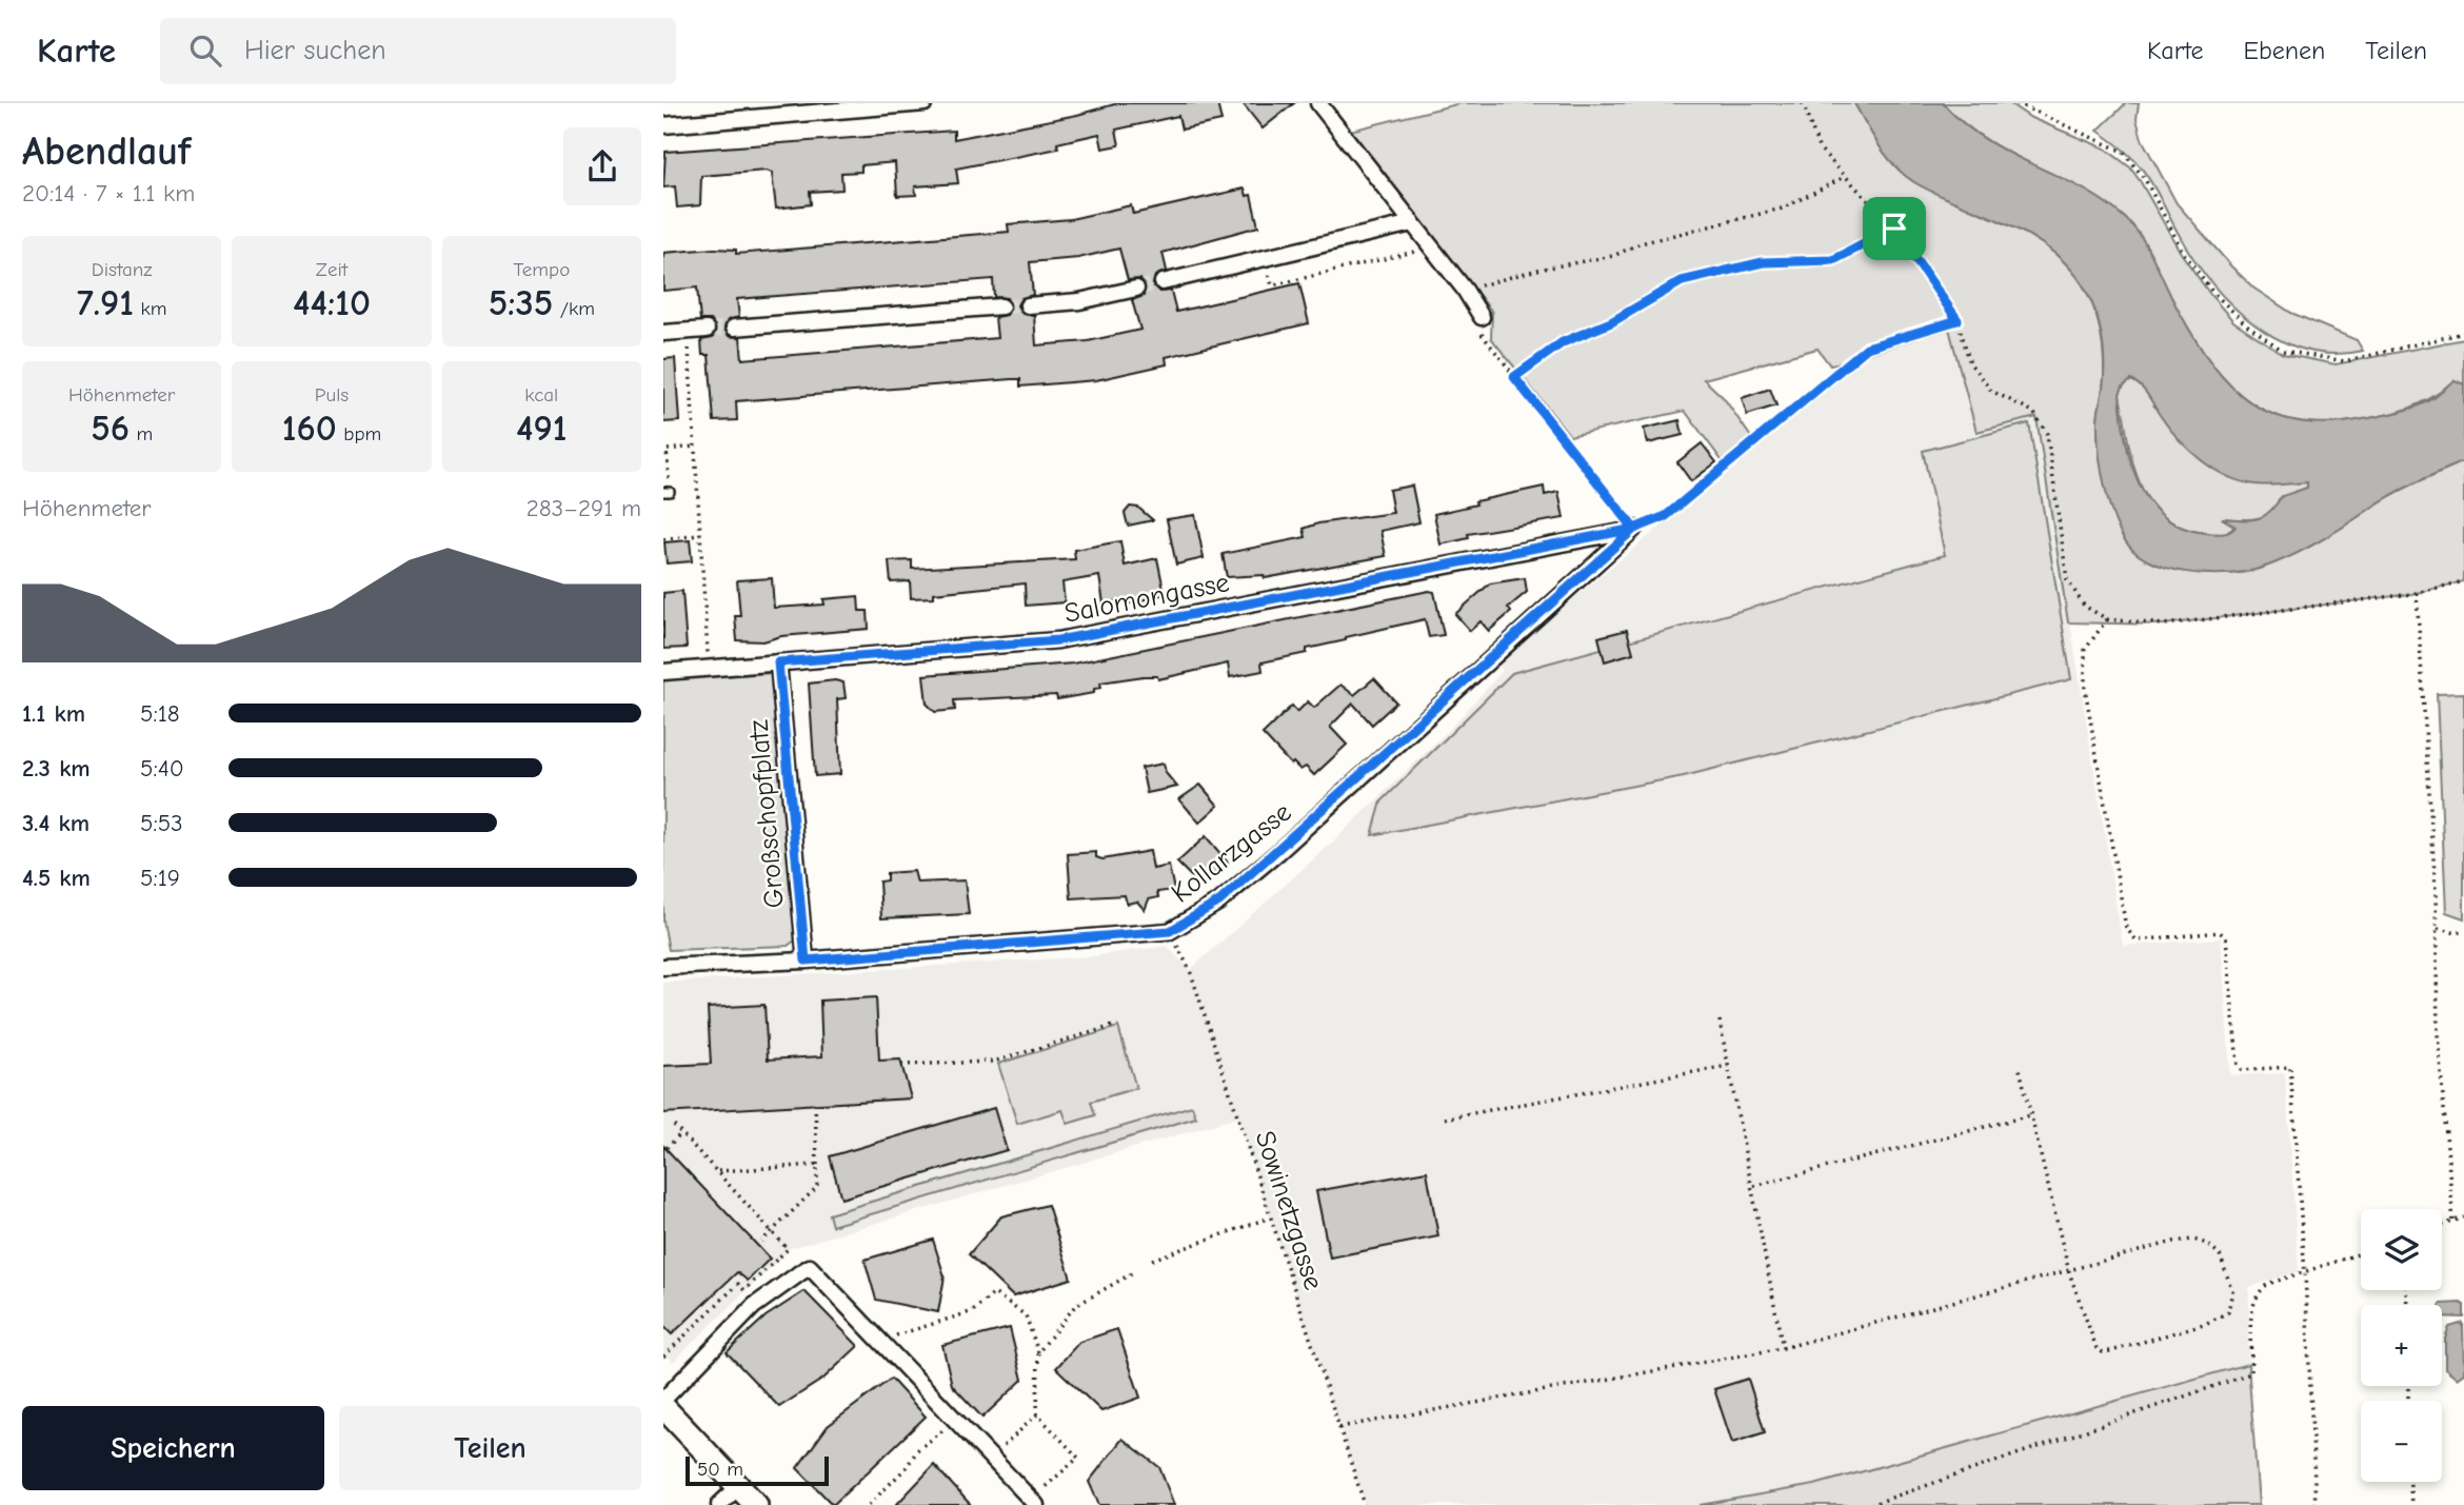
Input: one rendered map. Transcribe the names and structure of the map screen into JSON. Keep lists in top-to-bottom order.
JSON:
{
  "streets": {
    "street": ["Salomongasse", "Großschopfplatz", "Kollarzgasse"],
    "path": ["Sowinetzgasse"]
  },
  "crossings": [
    ["Salomongasse", "Großschopfplatz"],
    ["Salomongasse", "Kollarzgasse"],
    ["Großschopfplatz", "Kollarzgasse"],
    ["Kollarzgasse", "Sowinetzgasse"]
  ],
  "scale_bar": "50 m",
  "page": {
    "header": "Karte",
    "search": "Hier suchen",
    "nav": ["Karte", "Ebenen", "Teilen"],
    "heading": ["Abendlauf", "20:14 · 7 × 1.1 km"],
    "stats": [
      ["Distanz", "7.91 km"],
      ["Zeit", "44:10"],
      ["Tempo", "5:35 /km"],
      ["Höhenmeter", "56 m"],
      ["Puls", "160 bpm"],
      ["kcal", "491"]
    ],
    "chart": ["Höhenmeter", "283–291 m"],
    "list": [
      {
        "name": "1.1 km",
        "note": "5:18"
      },
      {
        "name": "2.3 km",
        "note": "5:40"
      },
      {
        "name": "3.4 km",
        "note": "5:53"
      },
      {
        "name": "4.5 km",
        "note": "5:19"
      }
    ],
    "map_buttons": ["+", "−"],
    "buttons": ["Speichern", "Teilen"],
    "scale": "50 m"
  }
}
